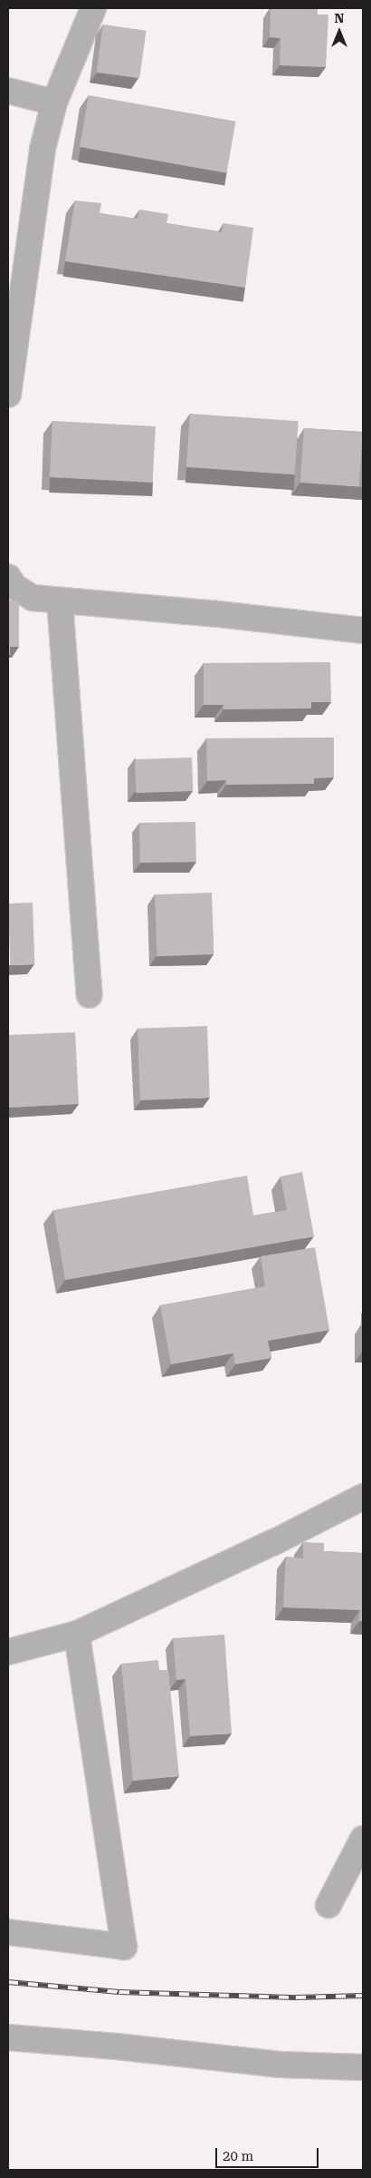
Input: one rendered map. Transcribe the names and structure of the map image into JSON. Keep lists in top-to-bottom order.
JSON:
{
  "scale_bar": "20 m",
  "north": "top"
}
